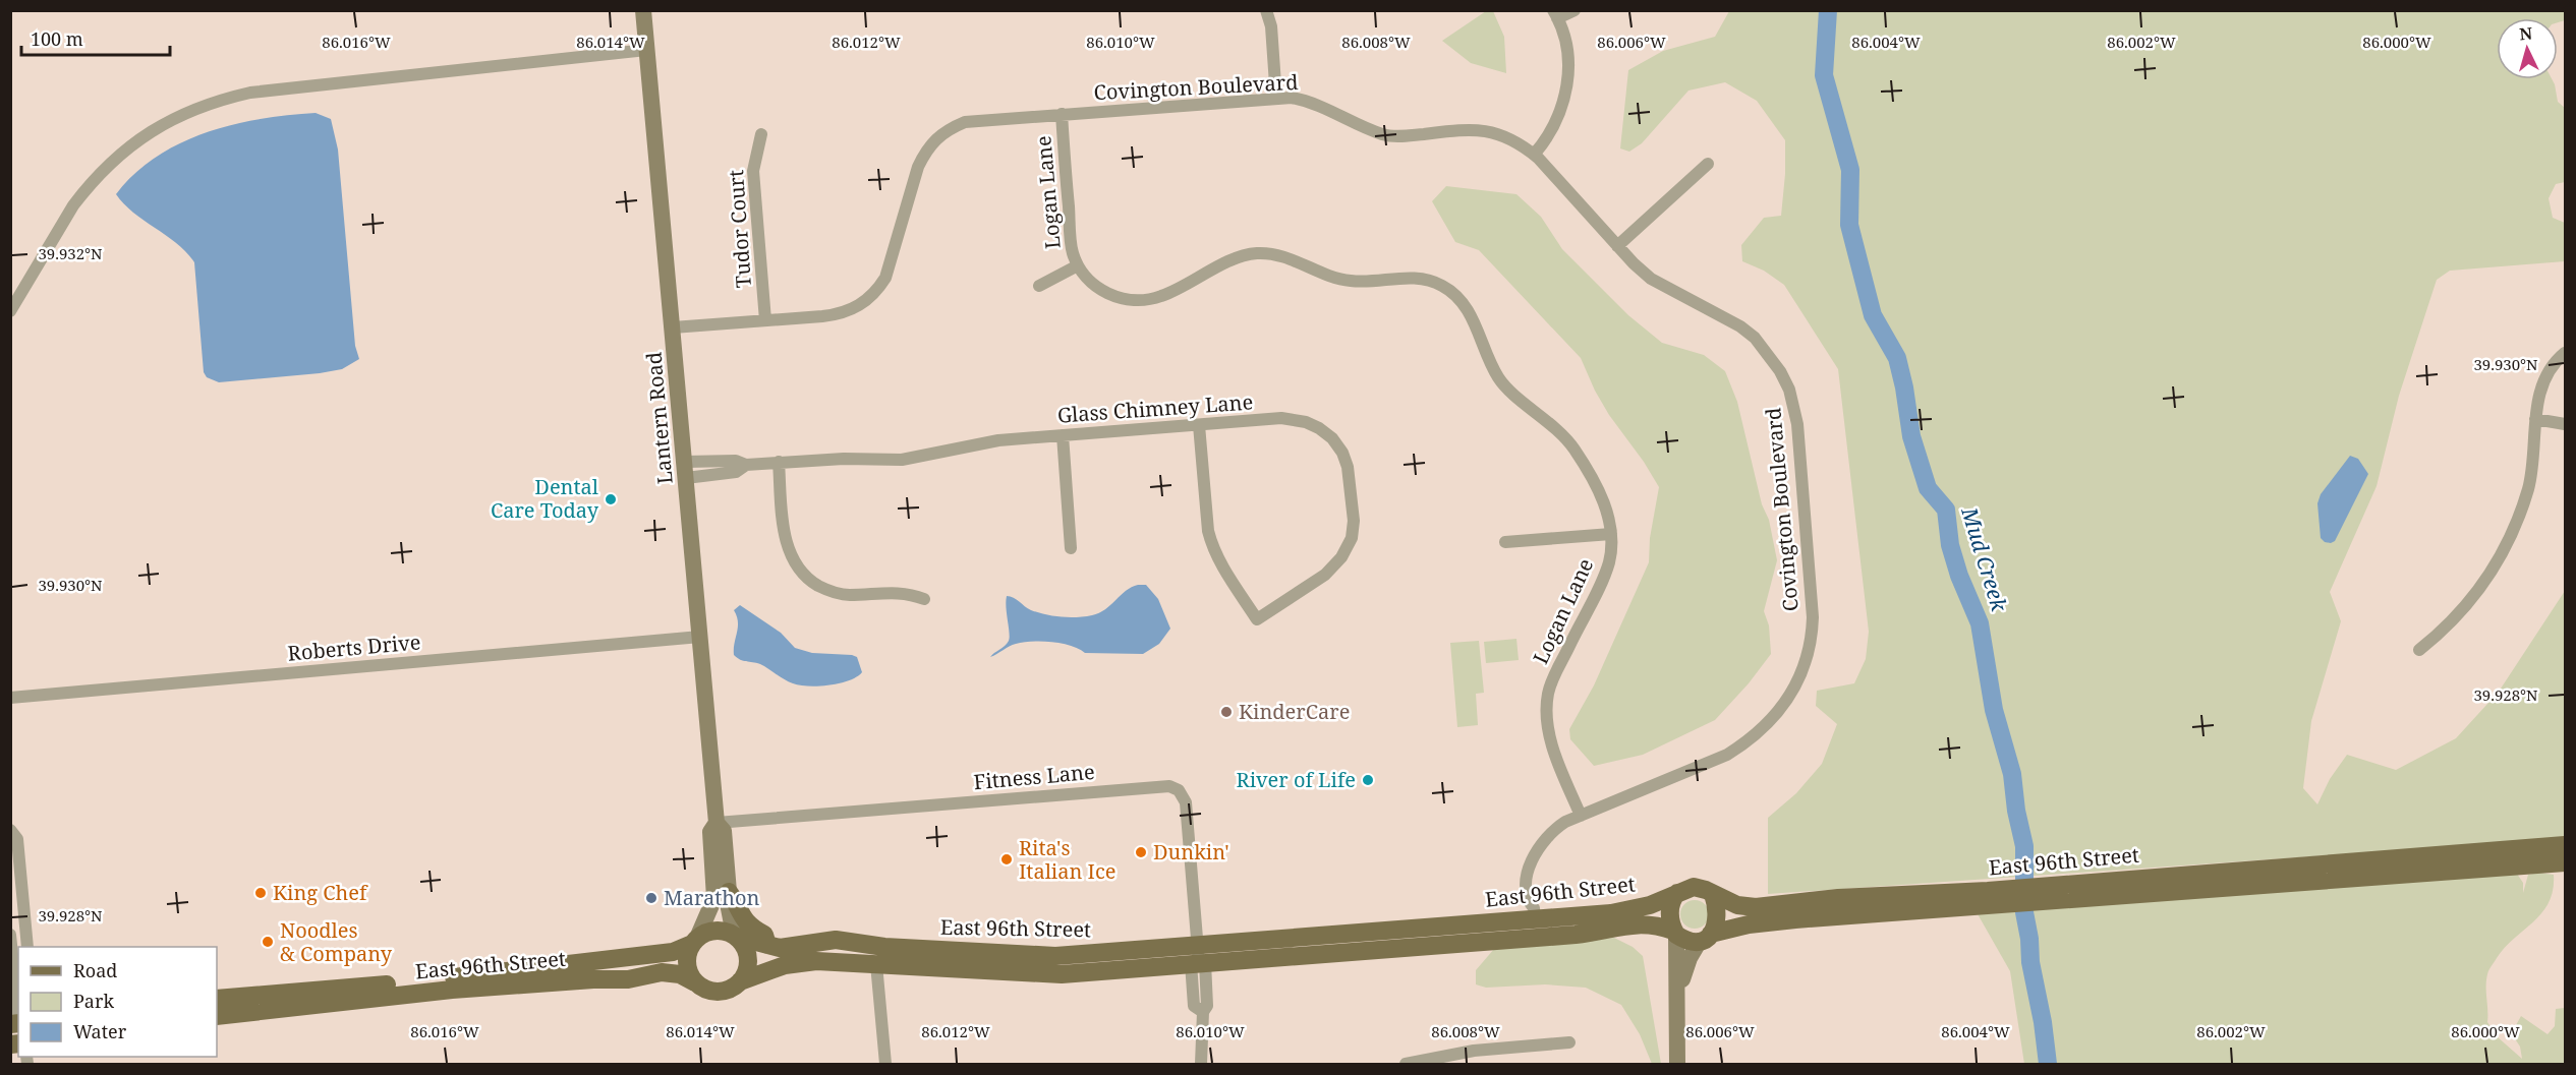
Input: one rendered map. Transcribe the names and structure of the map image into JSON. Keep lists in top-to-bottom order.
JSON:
{
  "streets": {
    "main road": ["East 96th Street"],
    "street": [
      "Covington Boulevard",
      "Logan Lane",
      "Tudor Court",
      "Glass Chimney Lane",
      "Lantern Road",
      "Roberts Drive",
      "Fitness Lane"
    ]
  },
  "crossings": [
    ["Covington Boulevard", "Logan Lane"],
    ["Covington Boulevard", "Tudor Court"],
    ["Covington Boulevard", "Lantern Road"],
    ["Covington Boulevard", "East 96th Street"],
    ["Glass Chimney Lane", "Lantern Road"],
    ["Lantern Road", "Roberts Drive"],
    ["Lantern Road", "Fitness Lane"],
    ["Lantern Road", "East 96th Street"],
    ["Fitness Lane", "East 96th Street"]
  ],
  "water": ["Mud Creek"],
  "places": [
    "Dental Care Today",
    "KinderCare",
    "River of Life",
    "Dunkin'",
    "Rita's Italian Ice",
    "King Chef",
    "Marathon",
    "Noodles & Company"
  ],
  "legend": ["Road", "Park", "Water"],
  "scale_bar": "100 m",
  "north": "top",
  "coordinates": [
    "86.016°W",
    "86.014°W",
    "86.012°W",
    "86.010°W",
    "86.008°W",
    "86.006°W",
    "86.004°W",
    "86.002°W",
    "86.000°W",
    "39.932°N",
    "39.930°N",
    "39.928°N"
  ]
}
